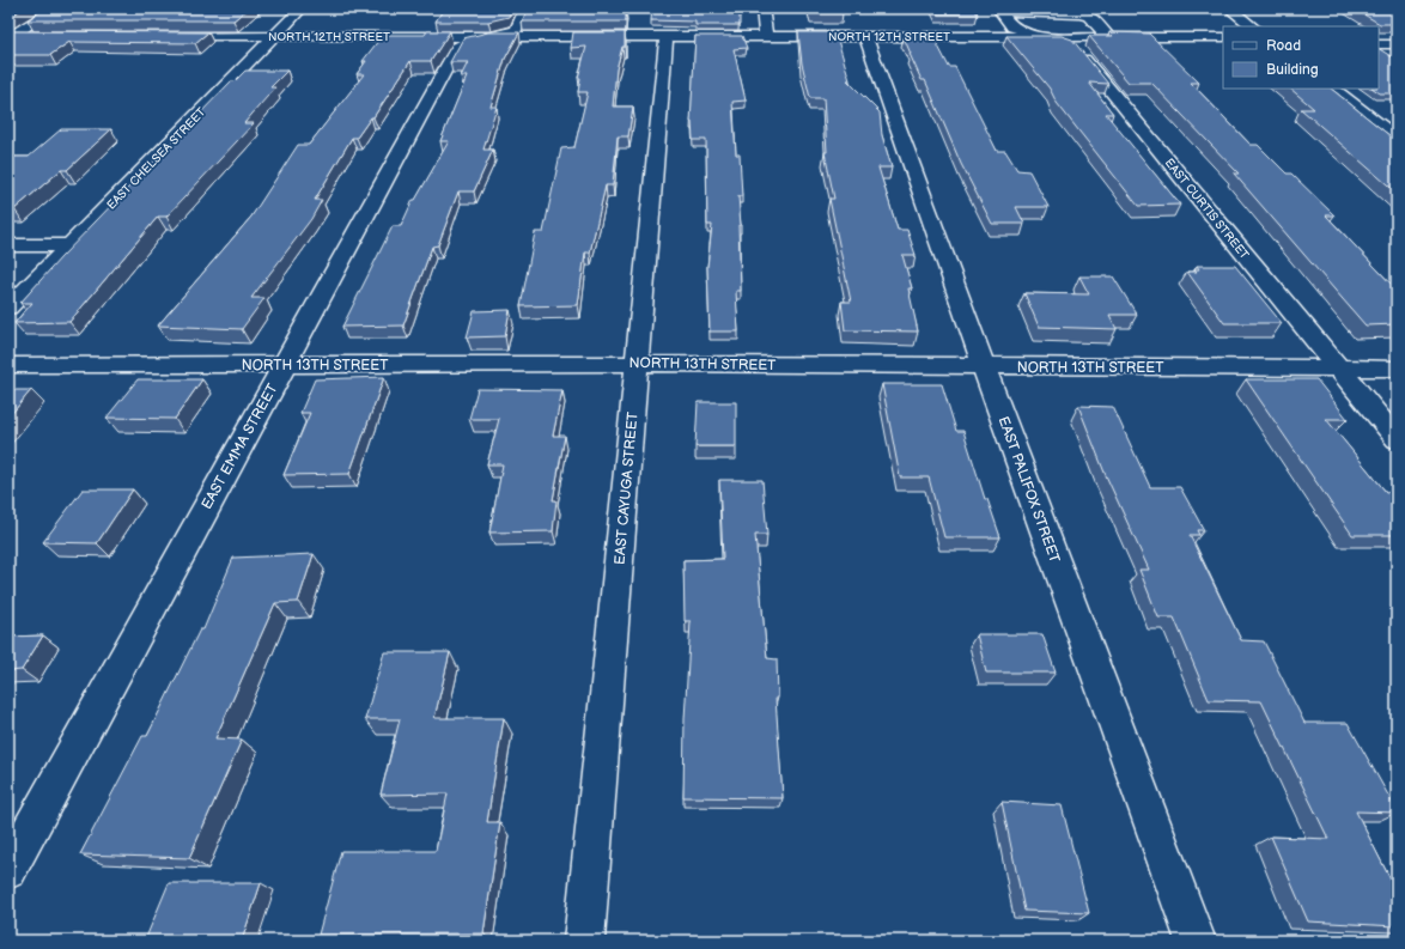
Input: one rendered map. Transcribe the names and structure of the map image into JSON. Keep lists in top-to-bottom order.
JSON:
{
  "streets": {
    "street": [
      "NORTH 12TH STREET",
      "EAST CHELSEA STREET",
      "EAST CURTIS STREET",
      "NORTH 13TH STREET",
      "EAST EMMA STREET",
      "EAST CAYUGA STREET",
      "EAST PALIFOX STREET"
    ]
  },
  "crossings": [
    ["NORTH 12TH STREET", "EAST CHELSEA STREET"],
    ["NORTH 12TH STREET", "EAST CURTIS STREET"],
    ["NORTH 12TH STREET", "EAST EMMA STREET"],
    ["NORTH 12TH STREET", "EAST CAYUGA STREET"],
    ["NORTH 12TH STREET", "EAST PALIFOX STREET"],
    ["EAST CURTIS STREET", "NORTH 13TH STREET"],
    ["NORTH 13TH STREET", "EAST EMMA STREET"],
    ["NORTH 13TH STREET", "EAST CAYUGA STREET"],
    ["NORTH 13TH STREET", "EAST PALIFOX STREET"]
  ],
  "legend": ["Road", "Building"]
}
